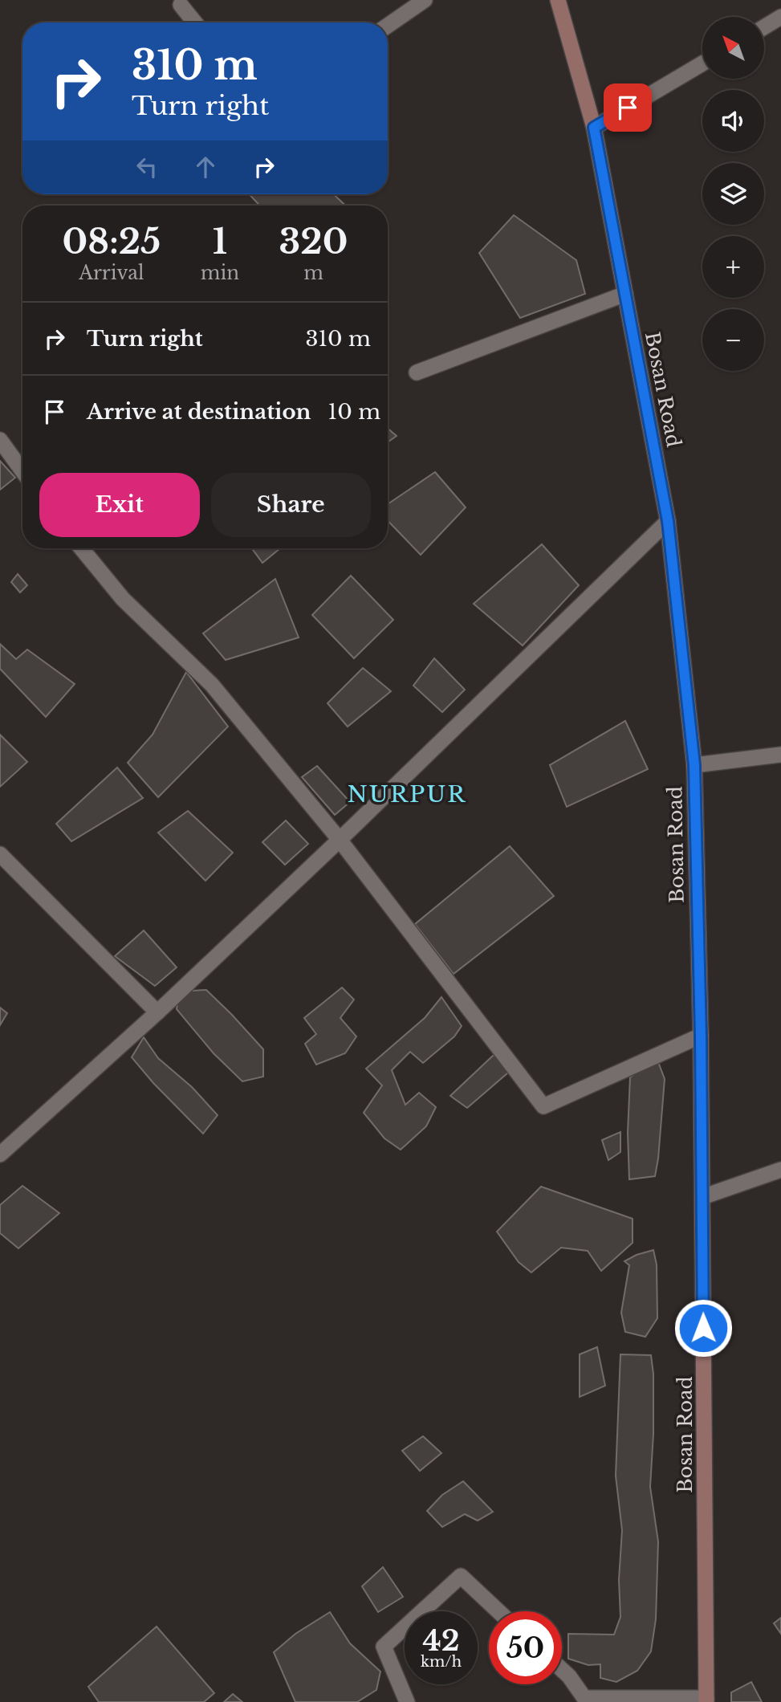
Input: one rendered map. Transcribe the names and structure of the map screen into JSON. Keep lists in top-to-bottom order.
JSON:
{
  "streets": {
    "main road": ["Bosan Road"]
  },
  "districts": ["NURPUR"],
  "north": "top left",
  "page": {
    "map_buttons": ["+", "−"],
    "turn": ["310 m", "Turn right"],
    "eta": [
      "08:25",
      "Arrival",
      "1",
      "min",
      "320",
      "m"
    ],
    "list": [
      {
        "name": "Turn right",
        "value": "310 m"
      },
      {
        "name": "Arrive at destination",
        "value": "10 m"
      }
    ],
    "buttons": ["Exit", "Share"],
    "speed": "42 km/h",
    "limit": "50"
  }
}
